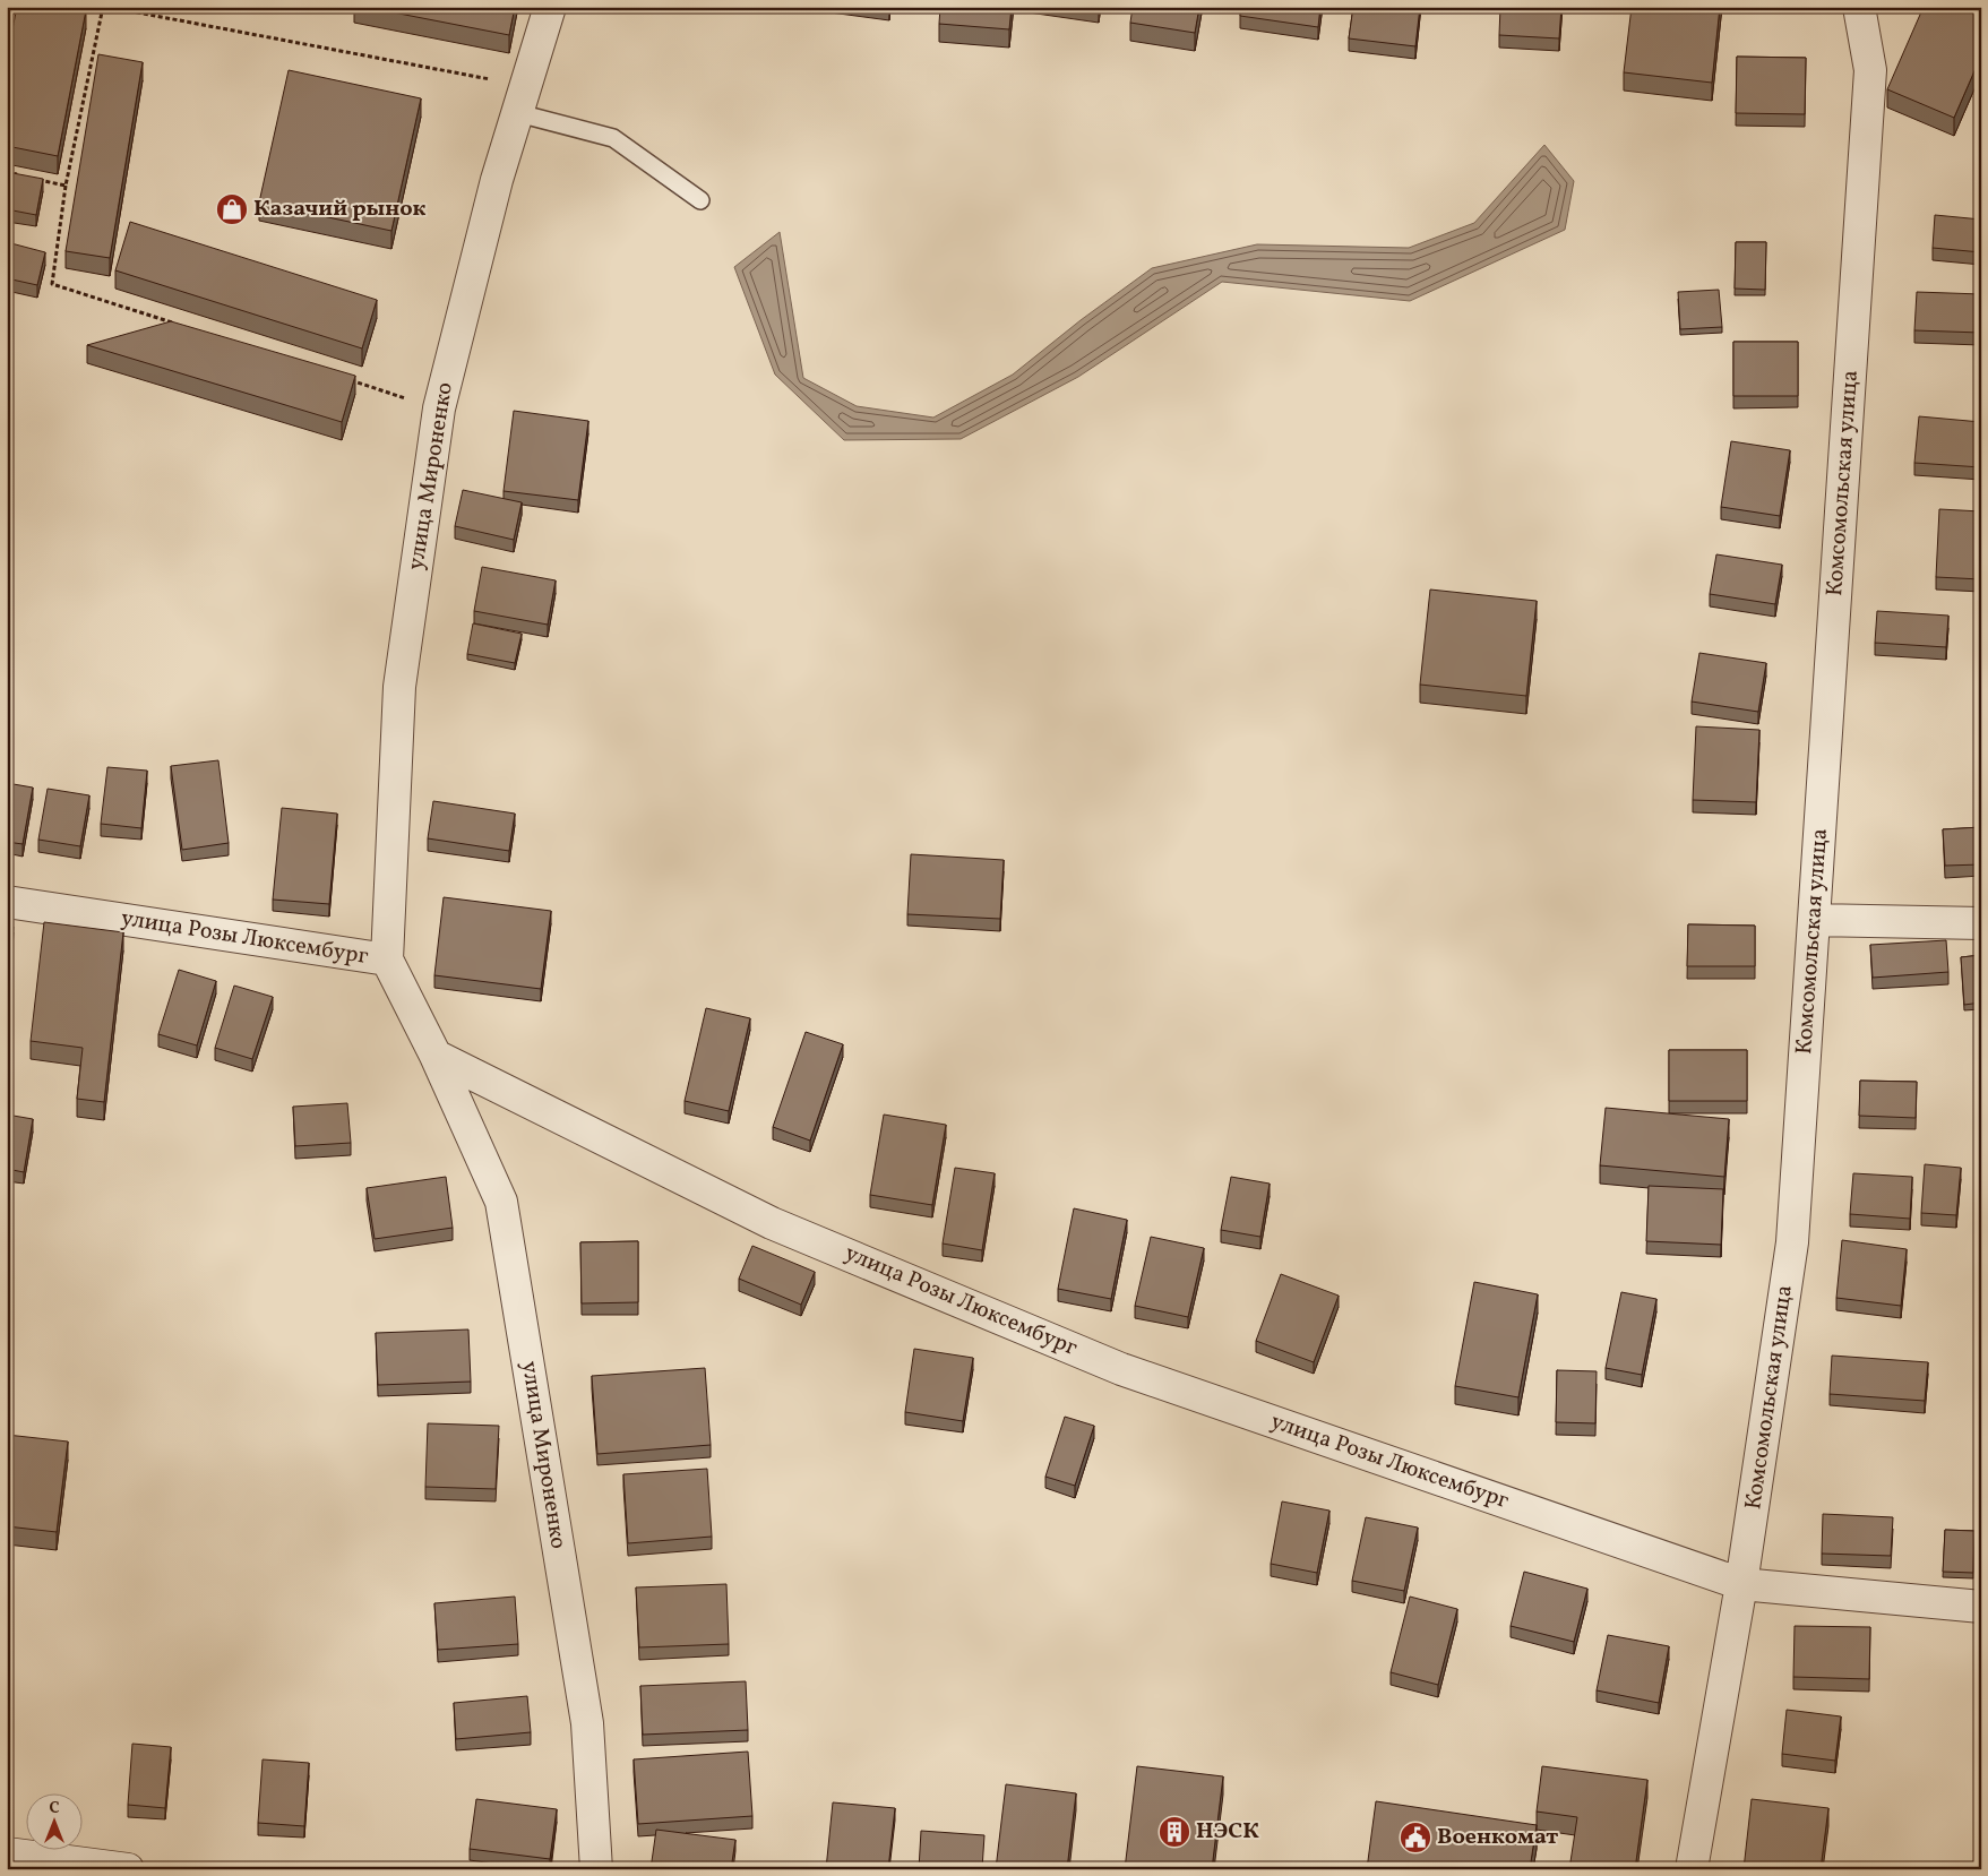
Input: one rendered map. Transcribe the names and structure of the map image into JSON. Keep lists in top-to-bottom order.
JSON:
{
  "streets": {
    "street": ["улица Мироненко", "Комсомольская улица", "улица Розы Люксембург"]
  },
  "crossings": [
    ["улица Мироненко", "улица Розы Люксембург"],
    ["Комсомольская улица", "улица Розы Люксембург"]
  ],
  "places": {
    "shop": ["Казачий рынок"],
    "building": ["НЭСК"],
    "public building": ["Военкомат"]
  },
  "north": "top"
}
